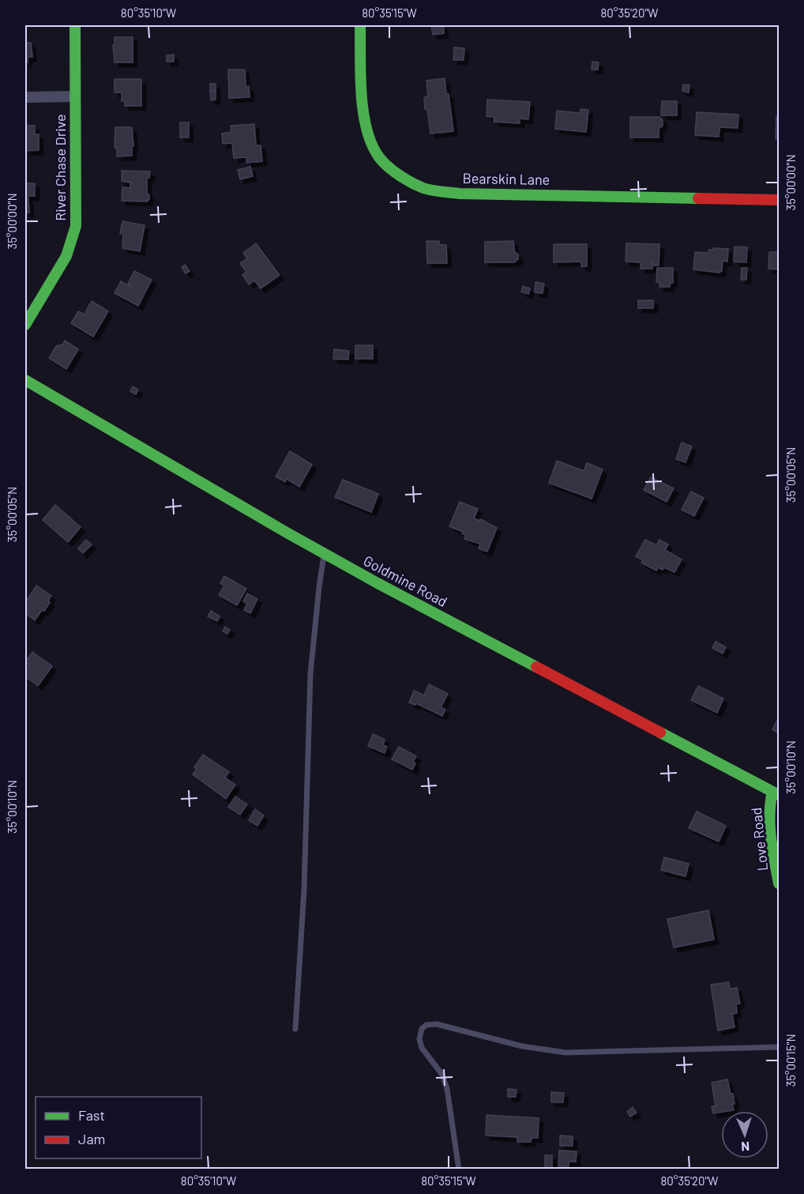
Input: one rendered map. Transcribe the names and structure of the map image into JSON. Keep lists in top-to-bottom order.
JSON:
{
  "streets": {
    "street": [
      "River Chase Drive",
      "Bearskin Lane",
      "Goldmine Road",
      "Love Road"
    ]
  },
  "crossings": [
    ["Goldmine Road", "Love Road"]
  ],
  "legend": ["Fast", "Jam"],
  "north": "bottom",
  "coordinates": [
    "80°35'10\"W",
    "80°35'15\"W",
    "80°35'20\"W",
    "35°00'00\"N",
    "35°00'05\"N",
    "35°00'10\"N",
    "35°00'15\"N"
  ]
}
